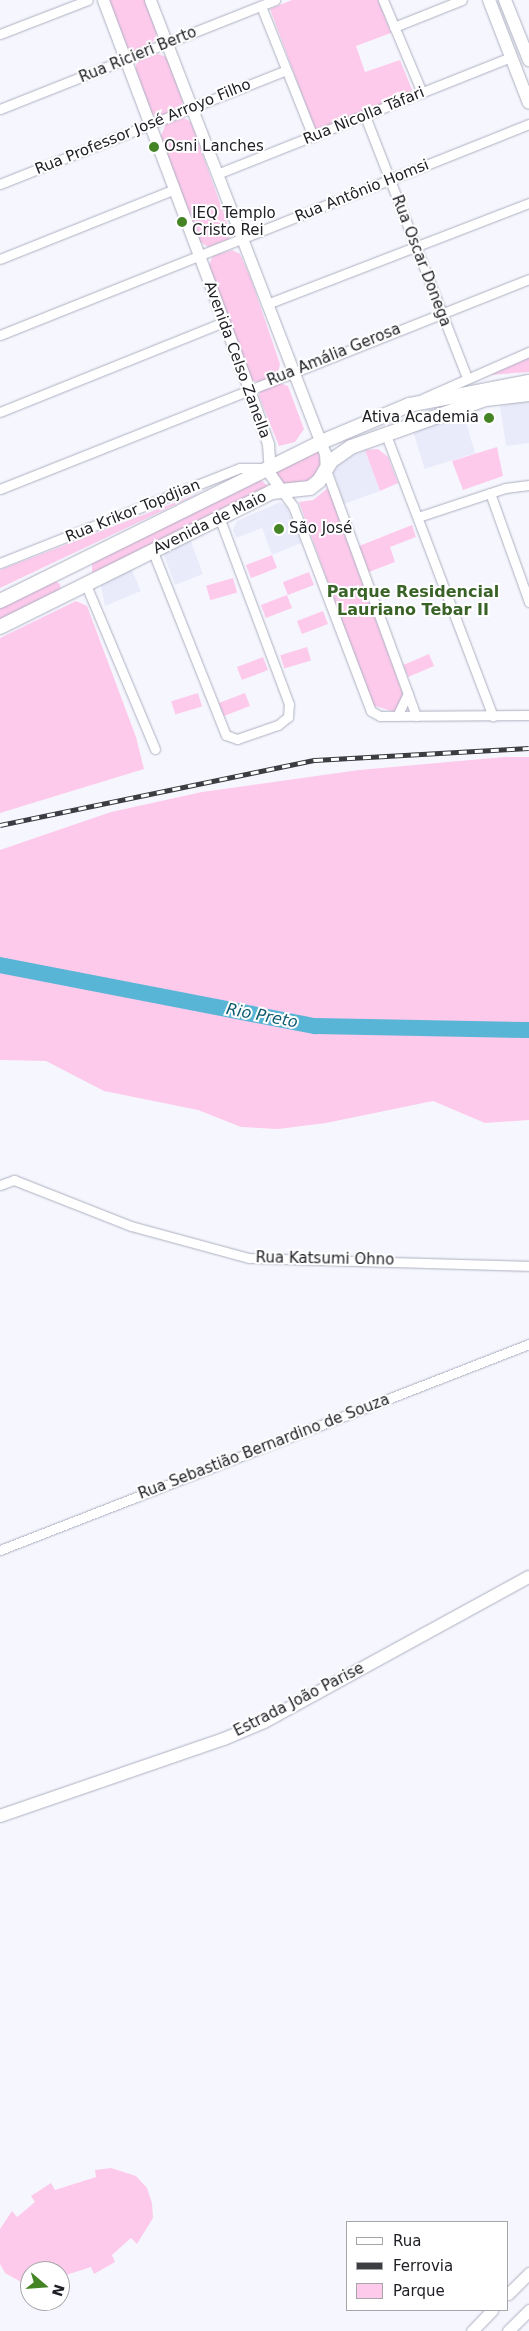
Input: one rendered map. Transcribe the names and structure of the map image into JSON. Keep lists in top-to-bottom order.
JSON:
{
  "streets": {
    "main road": ["Avenida de Maio", "Estrada João Parise"],
    "street": [
      "Rua Ricieri Berto",
      "Rua Nicolla Táfari",
      "Rua Professor José Arroyo Filho",
      "Rua Antônio Homsi",
      "Rua Oscar Donega",
      "Rua Amália Gerosa",
      "Avenida Celso Zanella",
      "Rua Krikor Topdjian",
      "Rua Katsumi Ohno",
      "Rua Sebastião Bernardino de Souza"
    ]
  },
  "crossings": [
    ["Rua Ricieri Berto", "Avenida Celso Zanella"],
    ["Rua Nicolla Táfari", "Rua Oscar Donega"],
    ["Rua Professor José Arroyo Filho", "Avenida Celso Zanella"],
    ["Rua Antônio Homsi", "Rua Oscar Donega"],
    ["Rua Antônio Homsi", "Avenida Celso Zanella"],
    ["Rua Oscar Donega", "Rua Amália Gerosa"],
    ["Rua Amália Gerosa", "Avenida Celso Zanella"],
    ["Avenida Celso Zanella", "Rua Krikor Topdjian"],
    ["Avenida Celso Zanella", "Avenida de Maio"],
    ["Rua Krikor Topdjian", "Avenida de Maio"]
  ],
  "districts": ["Parque Residencial Lauriano Tebar II"],
  "water": ["Rio Preto"],
  "places": [
    "Osni Lanches",
    "IEQ Templo Cristo Rei",
    "Ativa Academia",
    "São José"
  ],
  "legend": ["Rua", "Ferrovia", "Parque"],
  "north": "right"
}
